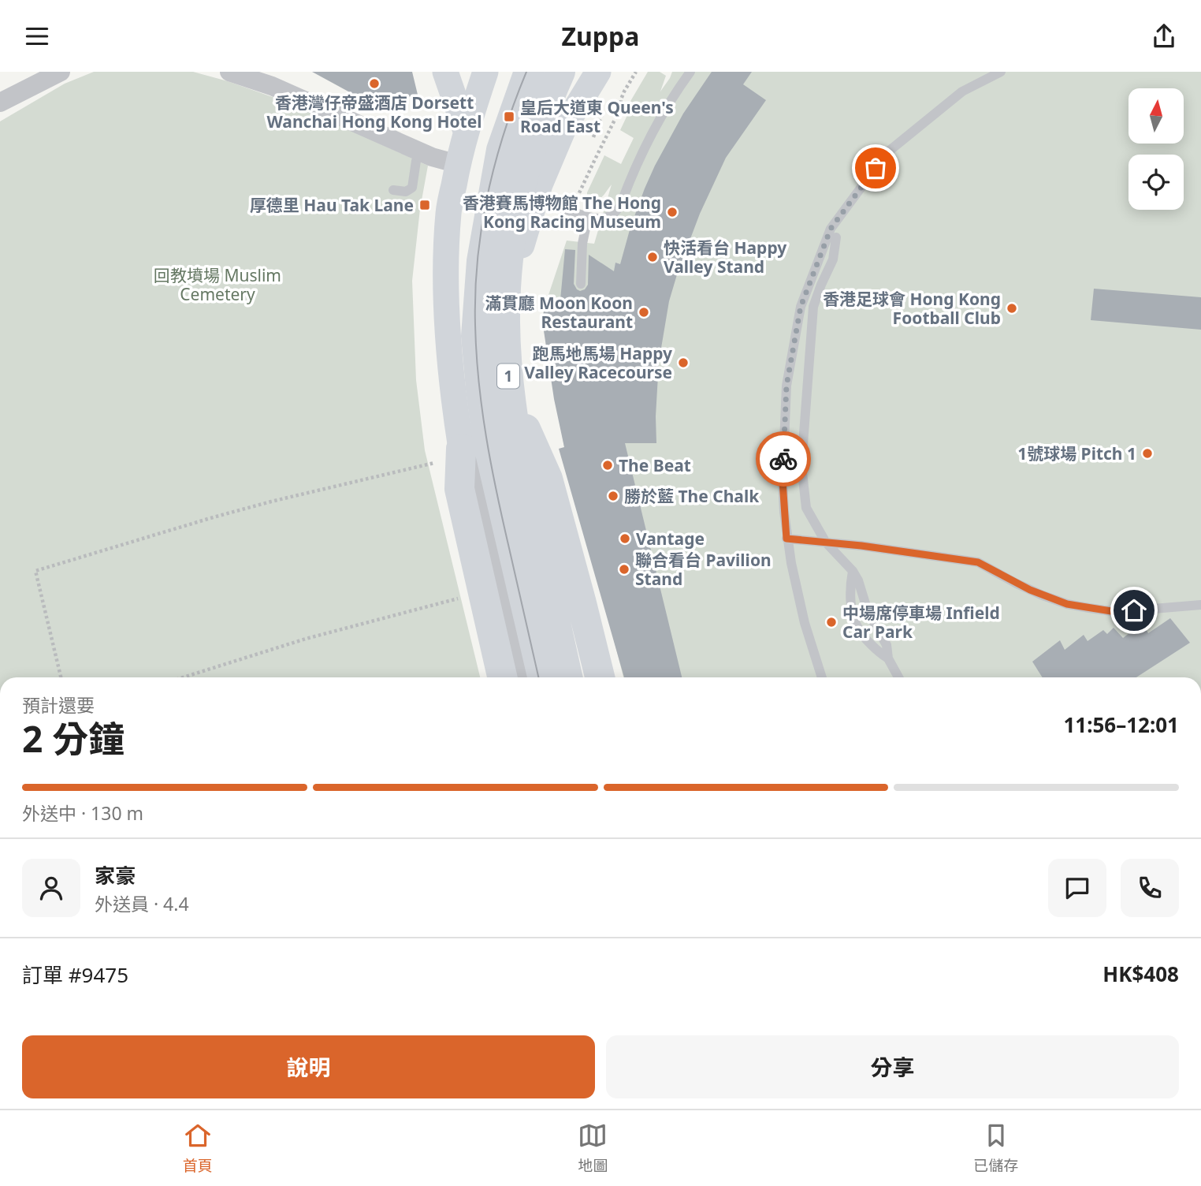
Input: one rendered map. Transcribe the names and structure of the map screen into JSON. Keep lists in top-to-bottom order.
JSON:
{
  "streets": {
    "highway": ["1"]
  },
  "parks": ["回教墳場 Muslim Cemetery"],
  "places": {
    "other": [
      "香港灣仔帝盛酒店 Dorsett Wanchai Hong Kong Hotel",
      "香港賽馬博物館 The Hong Kong Racing Museum",
      "快活看台 Happy Valley Stand",
      "香港足球會 Hong Kong Football Club",
      "滿貫廳 Moon Koon Restaurant",
      "跑馬地馬場 Happy Valley Racecourse",
      "1號球場 Pitch 1",
      "The Beat",
      "勝於藍 The Chalk",
      "Vantage",
      "聯合看台 Pavilion Stand",
      "中場席停車場 Infield Car Park"
    ],
    "transit": ["皇后大道東 Queen's Road East", "厚德里 Hau Tak Lane"]
  },
  "north": "top",
  "page": {
    "header": "Zuppa",
    "heading": ["2 分鐘", "預計還要", "11:56–12:01"],
    "panel": [
      "家豪",
      "外送員 · 4.4",
      "訂單 #9475",
      "HK$408"
    ],
    "bar": "外送中 · 130 m",
    "buttons": ["說明", "分享"],
    "tabs": ["首頁", "地圖", "已儲存"]
  }
}
